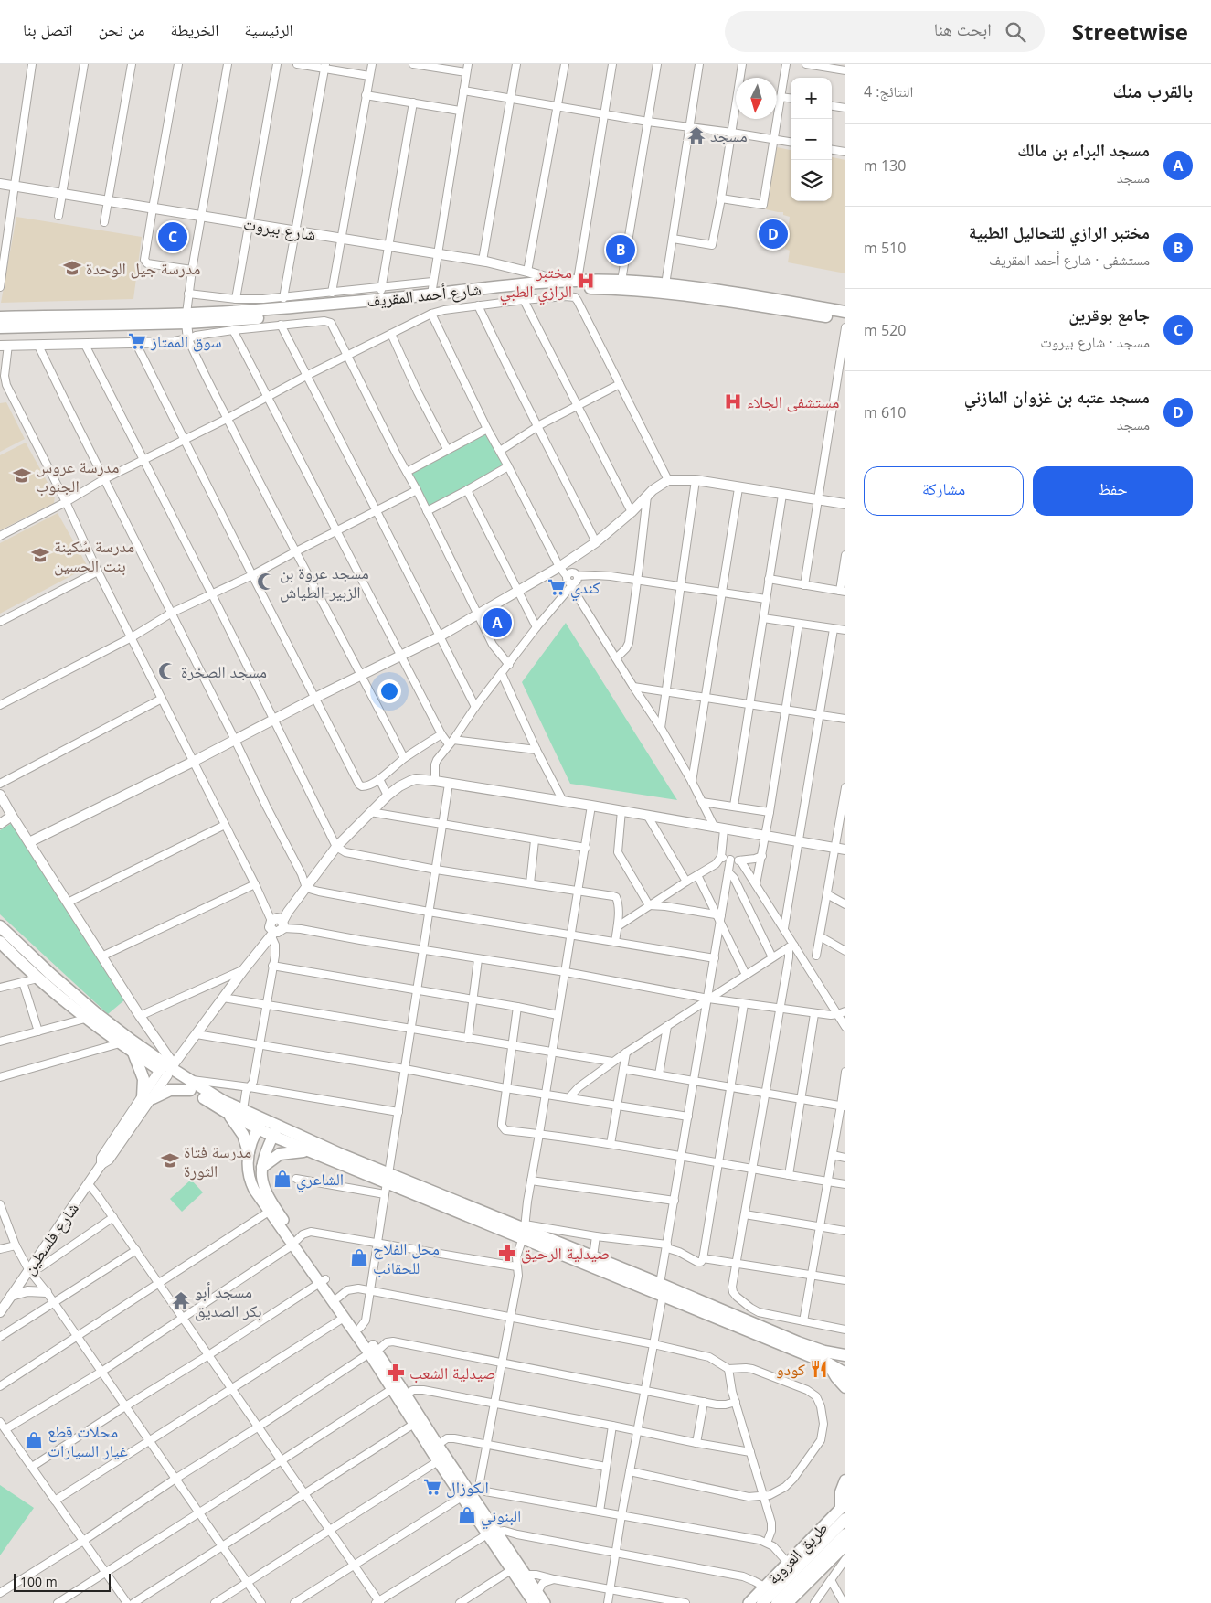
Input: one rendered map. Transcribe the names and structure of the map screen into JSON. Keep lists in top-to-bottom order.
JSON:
{
  "streets": {
    "main road": ["شارع أحمد المقريف", "طريق العروبة"],
    "street": ["شارع بيروت", "شارع فلسطين"]
  },
  "crossings": [
    ["شارع بيروت", "شارع أحمد المقريف"]
  ],
  "places": {
    "temple": ["مسجد", "مسجد أبو بكر الصديق"],
    "school or university": [
      "مدرسة جيل الوحدة",
      "مدرسة عروس الجنوب",
      "مدرسة سُكينة بنت الحسين",
      "مدرسة فتاة الثورة"
    ],
    "hospital": ["مختبر الرازي الطبي", "مستشفى الجلاء"],
    "supermarket": ["سوق الممتاز", "كندي", "الكوزال"],
    "mosque": ["مسجد عروة بن الزبير-الطياش", "مسجد الصخرة"],
    "shop": [
      "الشاعري",
      "محل الفلاح للحقائب",
      "محلات قطع غيار السيارات",
      "البنوني"
    ],
    "pharmacy": ["صيدلية الرحيق", "صيدلية الشعب"],
    "restaurant": ["كودو"]
  },
  "scale_bar": "100 m",
  "north": "bottom",
  "page": {
    "header": "Streetwise",
    "search": "ابحث هنا",
    "nav": [
      "الرئيسية",
      "الخريطة",
      "من نحن",
      "اتصل بنا"
    ],
    "heading": ["بالقرب منك", "النتائج: 4"],
    "map_buttons": ["+", "−"],
    "list": [
      {
        "mark": "A",
        "name": "مسجد البراء بن مالك",
        "note": "مسجد",
        "value": "130 m"
      },
      {
        "mark": "B",
        "name": "مختبر الرازي للتحاليل الطبية",
        "note": "مستشفى · شارع أحمد المقريف",
        "value": "510 m"
      },
      {
        "mark": "C",
        "name": "جامع بوقرين",
        "note": "مسجد · شارع بيروت",
        "value": "520 m"
      },
      {
        "mark": "D",
        "name": "مسجد عتبه بن غزوان المازني",
        "note": "مسجد",
        "value": "610 m"
      }
    ],
    "pins": [
      "D",
      "C",
      "B",
      "A"
    ],
    "buttons": ["حفظ", "مشاركة"],
    "scale": "100 m"
  }
}
